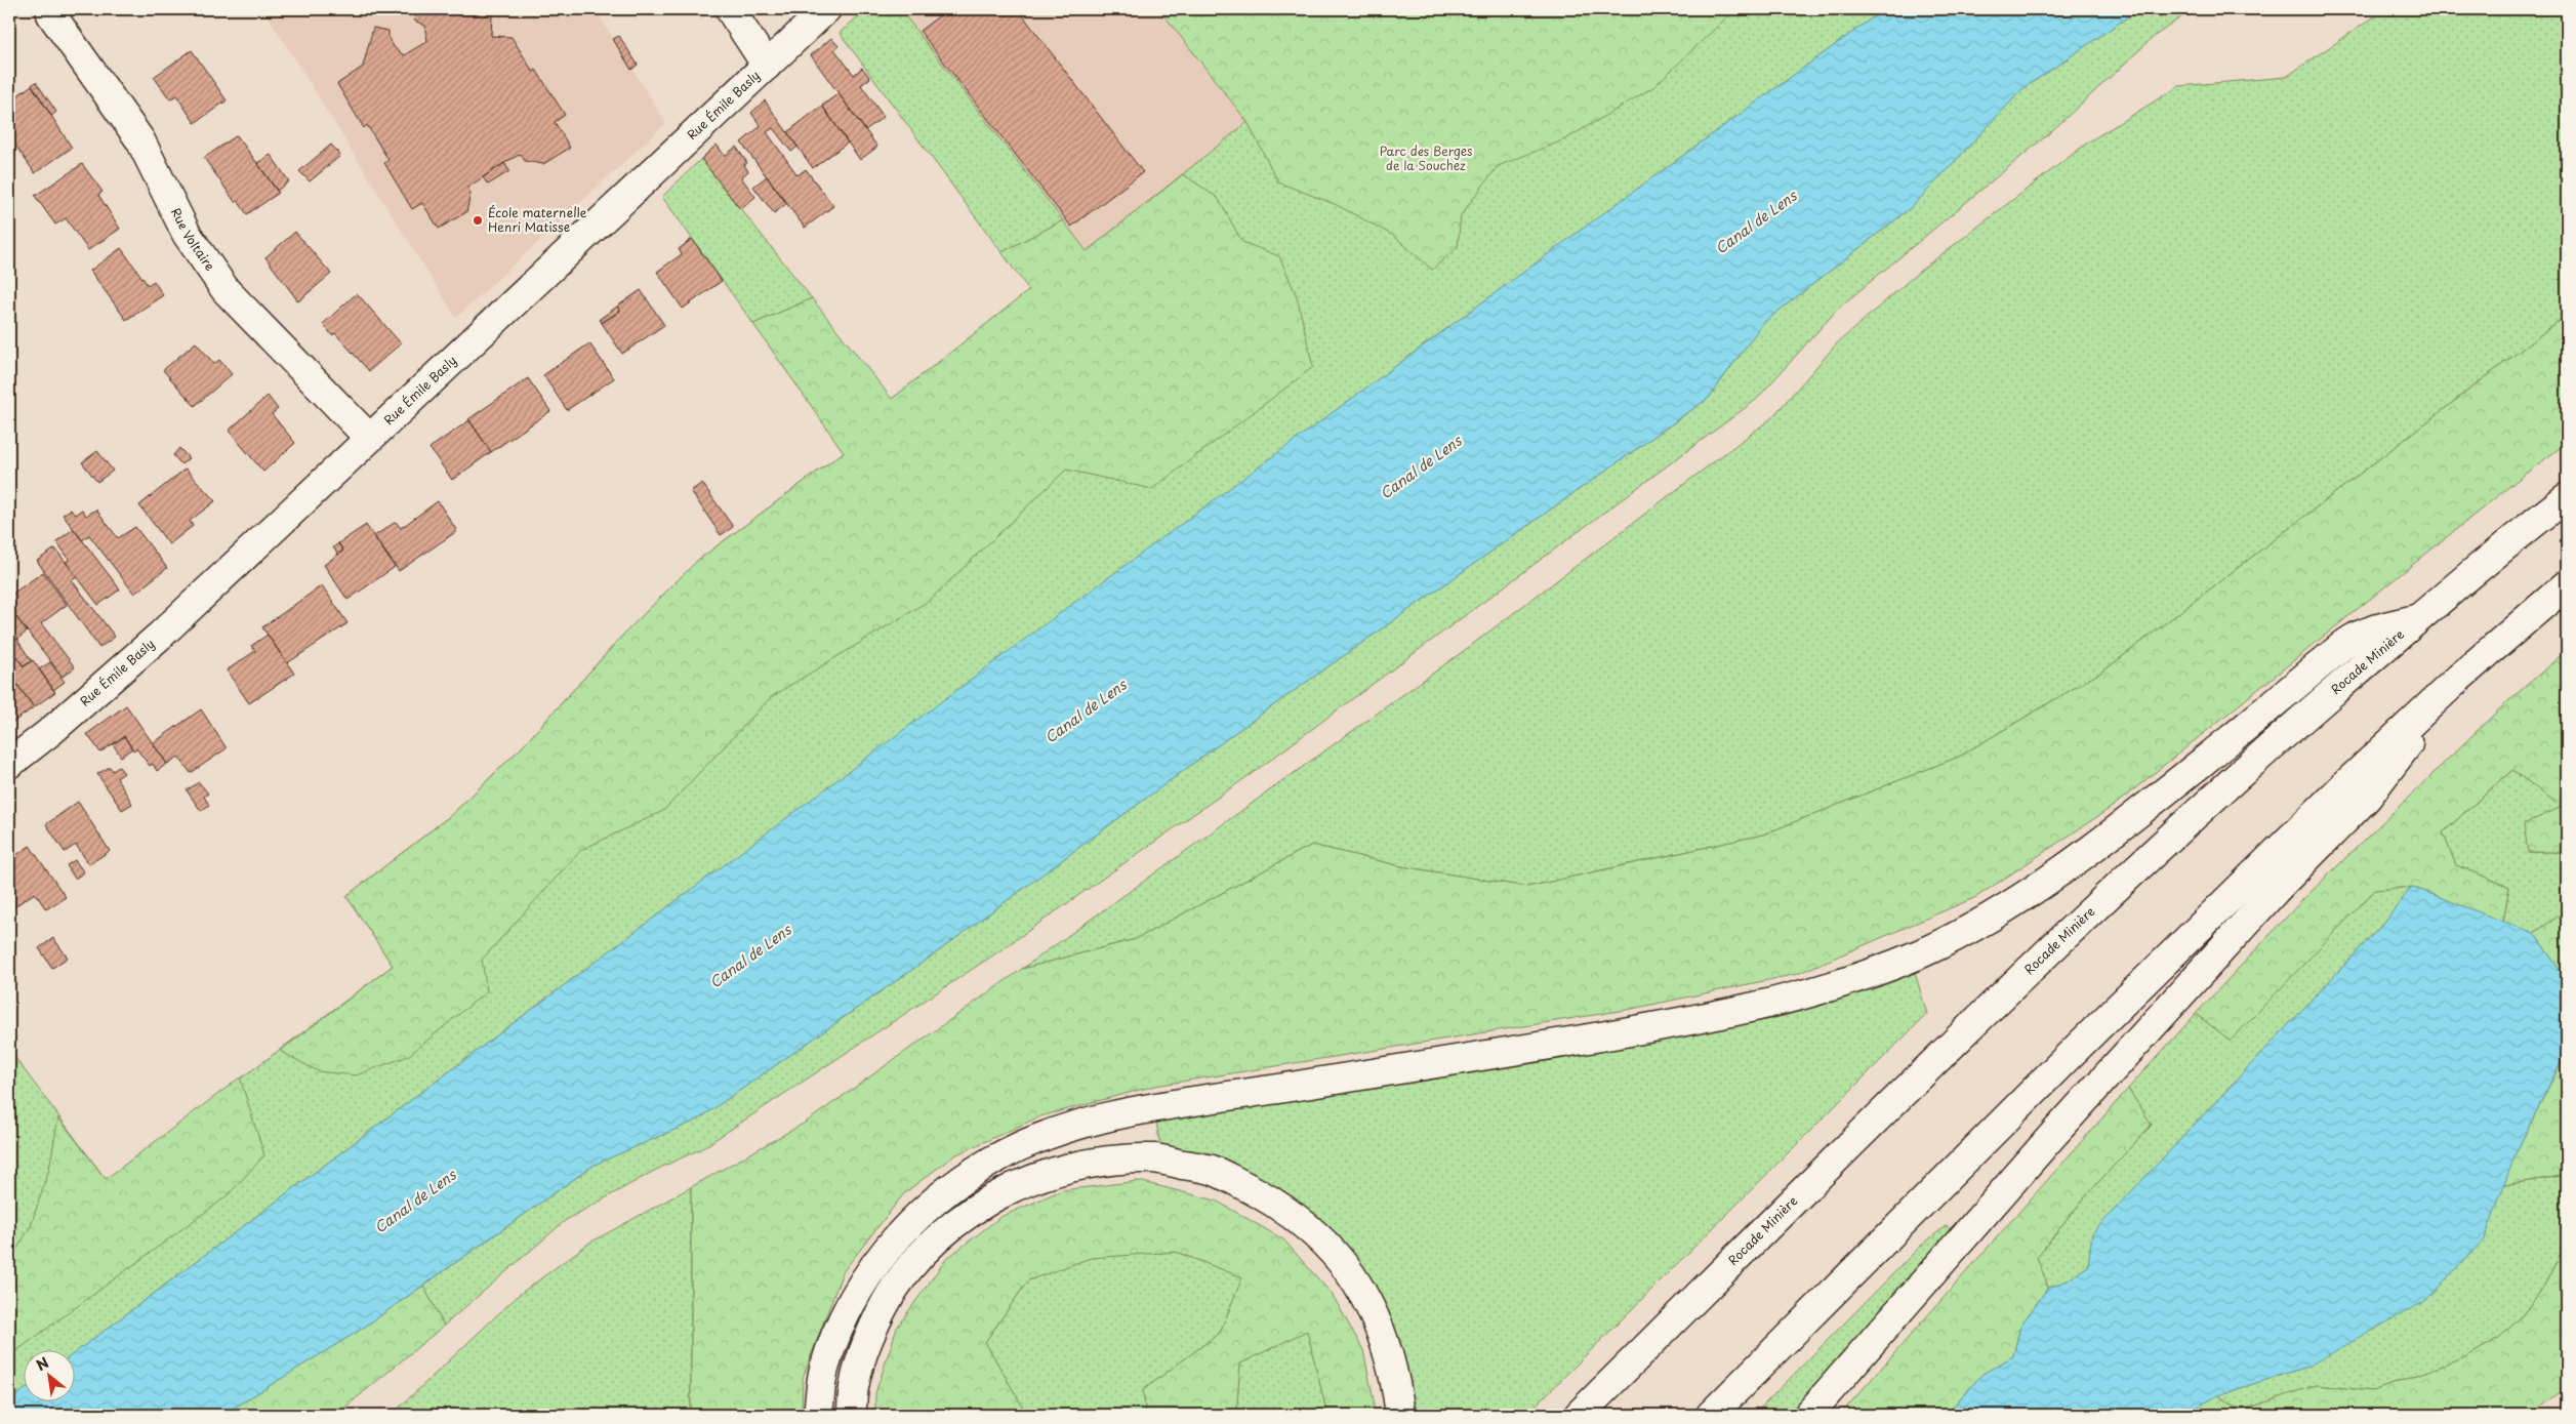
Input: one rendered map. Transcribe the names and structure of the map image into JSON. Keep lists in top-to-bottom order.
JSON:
{
  "streets": {
    "main road": ["Rue Émile Basly", "Rue Voltaire", "Rocade Minière"]
  },
  "crossings": [
    ["Rue Émile Basly", "Rue Voltaire"]
  ],
  "water": ["Canal de Lens"],
  "parks": ["Parc des Berges de la Souchez"],
  "places": ["École maternelle Henri Matisse"],
  "north": "top left"
}
